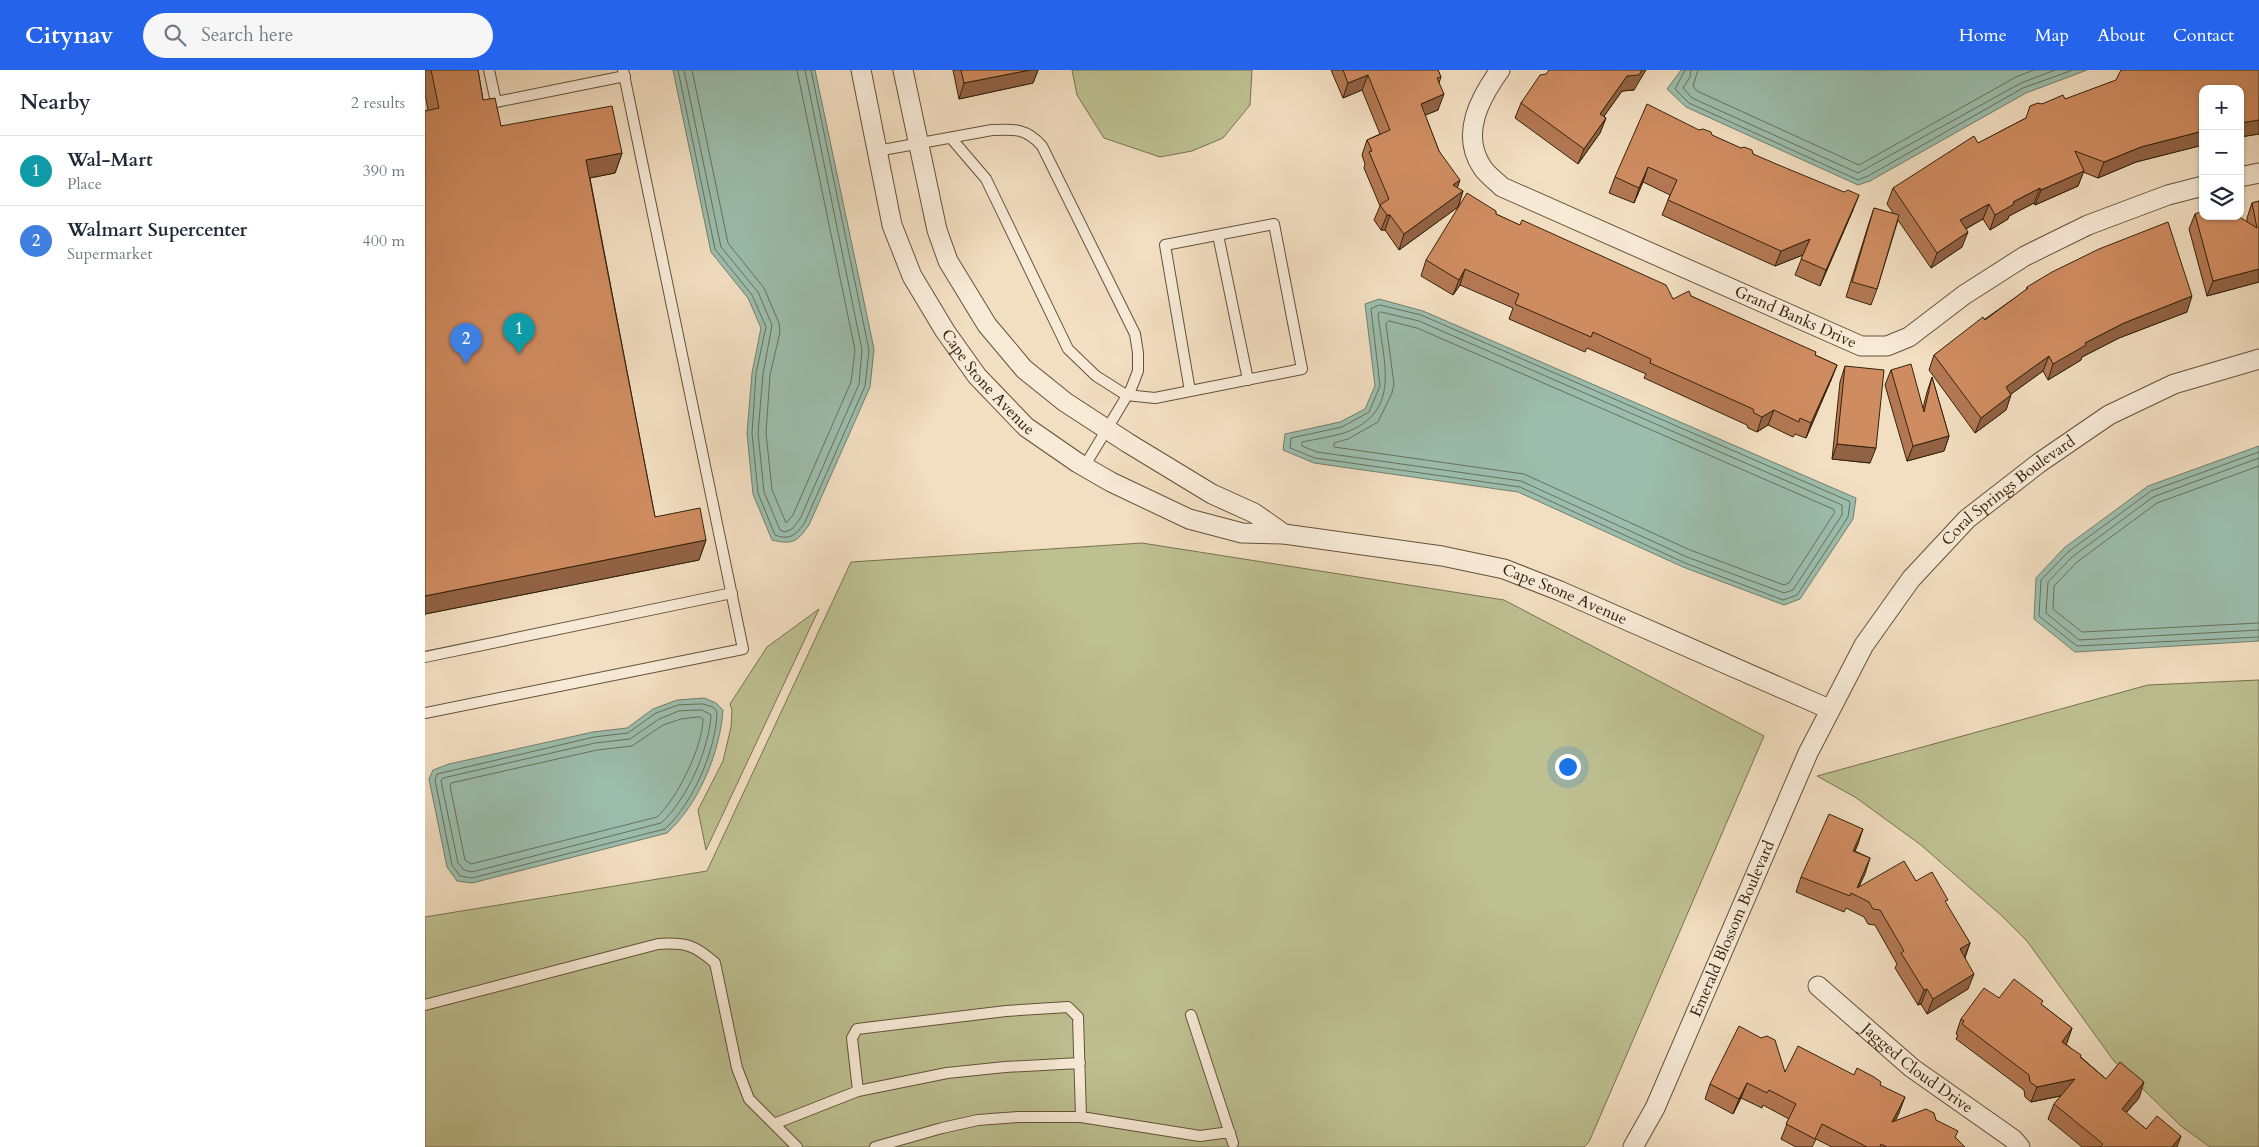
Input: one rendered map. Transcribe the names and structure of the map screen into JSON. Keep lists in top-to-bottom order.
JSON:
{
  "streets": {
    "street": [
      "Grand Banks Drive",
      "Cape Stone Avenue",
      "Coral Springs Boulevard",
      "Emerald Blossom Boulevard",
      "Jagged Cloud Drive"
    ]
  },
  "crossings": [
    ["Cape Stone Avenue", "Coral Springs Boulevard"],
    ["Cape Stone Avenue", "Emerald Blossom Boulevard"],
    ["Coral Springs Boulevard", "Emerald Blossom Boulevard"]
  ],
  "page": {
    "header": "Citynav",
    "search": "Search here",
    "nav": [
      "Home",
      "Map",
      "About",
      "Contact"
    ],
    "heading": ["Nearby", "2 results"],
    "map_buttons": ["+", "−"],
    "list": [
      {
        "mark": "1",
        "name": "Wal-Mart",
        "note": "Place",
        "value": "390 m"
      },
      {
        "mark": "2",
        "name": "Walmart Supercenter",
        "note": "Supermarket",
        "value": "400 m"
      }
    ],
    "pins": ["1", "2"]
  }
}
